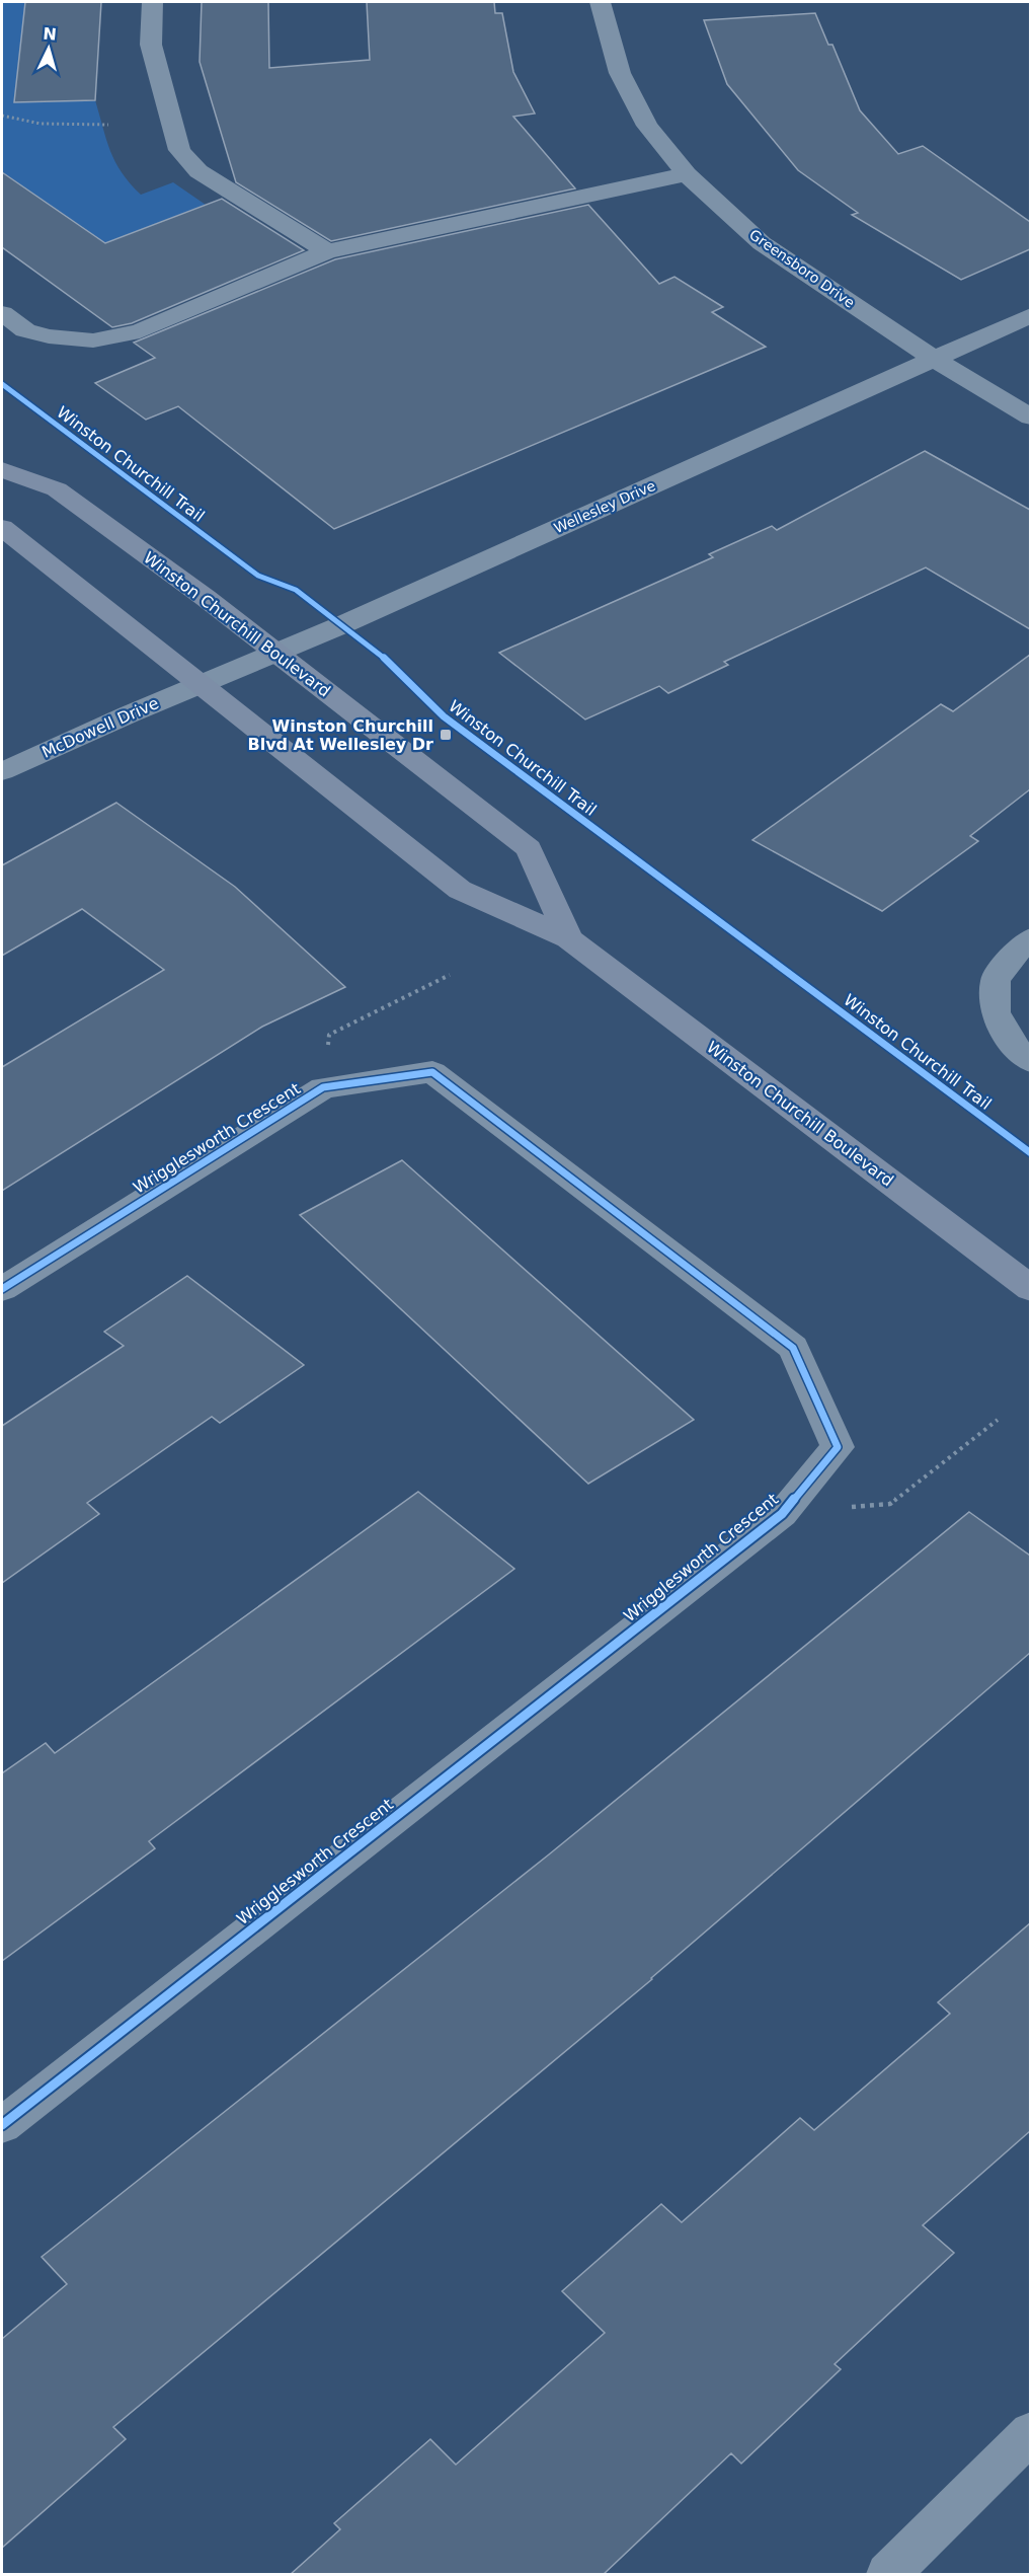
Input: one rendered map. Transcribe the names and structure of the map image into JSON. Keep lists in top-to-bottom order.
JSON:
{
  "streets": {
    "main road": ["Winston Churchill Boulevard"],
    "street": [
      "Greensboro Drive",
      "Wellesley Drive",
      "McDowell Drive",
      "Wrigglesworth Crescent"
    ],
    "cycle path": ["Winston Churchill Trail"]
  },
  "crossings": [
    ["Greensboro Drive", "Wellesley Drive"],
    ["Wellesley Drive", "Winston Churchill Boulevard"],
    ["Wellesley Drive", "McDowell Drive"],
    ["Winston Churchill Boulevard", "McDowell Drive"]
  ],
  "places": {
    "transit": ["Winston Churchill Blvd At Wellesley Dr"]
  },
  "north": "top"
}
